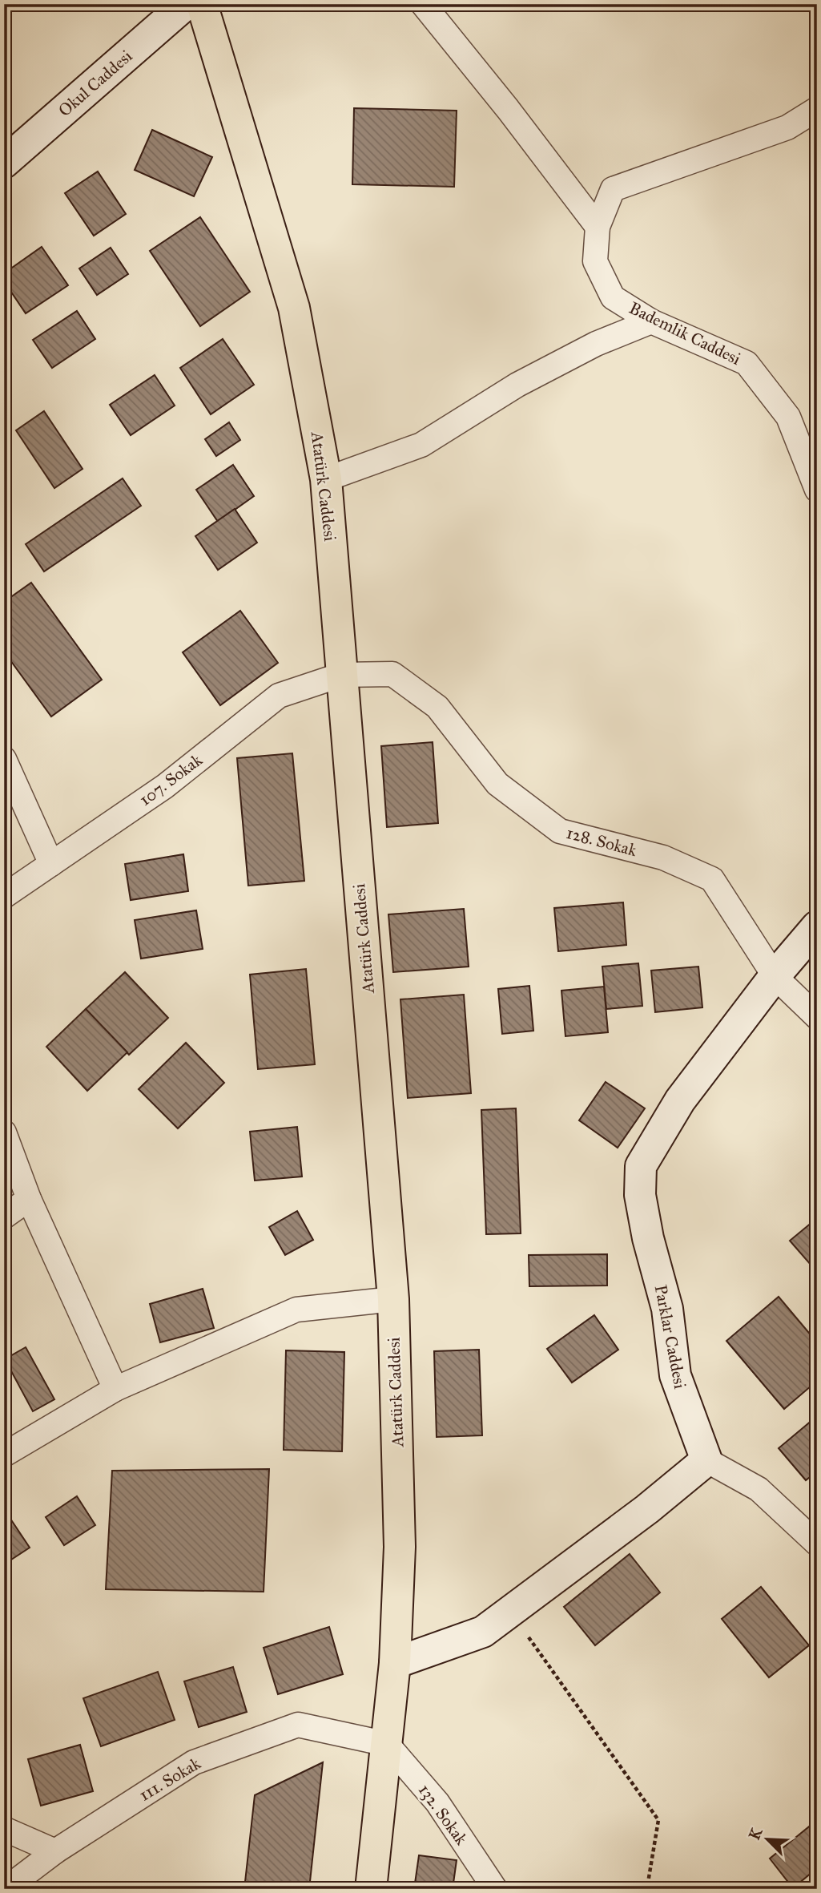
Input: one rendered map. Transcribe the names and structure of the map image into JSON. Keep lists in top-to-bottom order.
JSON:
{
  "streets": {
    "main road": ["Atatürk Caddesi"],
    "street": [
      "Okul Caddesi",
      "Bademlik Caddesi",
      "107. Sokak",
      "128. Sokak",
      "Parklar Caddesi",
      "111. Sokak",
      "132. Sokak"
    ]
  },
  "crossings": [
    ["Atatürk Caddesi", "107. Sokak"],
    ["Atatürk Caddesi", "128. Sokak"],
    ["Atatürk Caddesi", "111. Sokak"],
    ["Atatürk Caddesi", "132. Sokak"],
    ["107. Sokak", "128. Sokak"],
    ["128. Sokak", "Parklar Caddesi"],
    ["111. Sokak", "132. Sokak"]
  ],
  "north": "top left"
}
